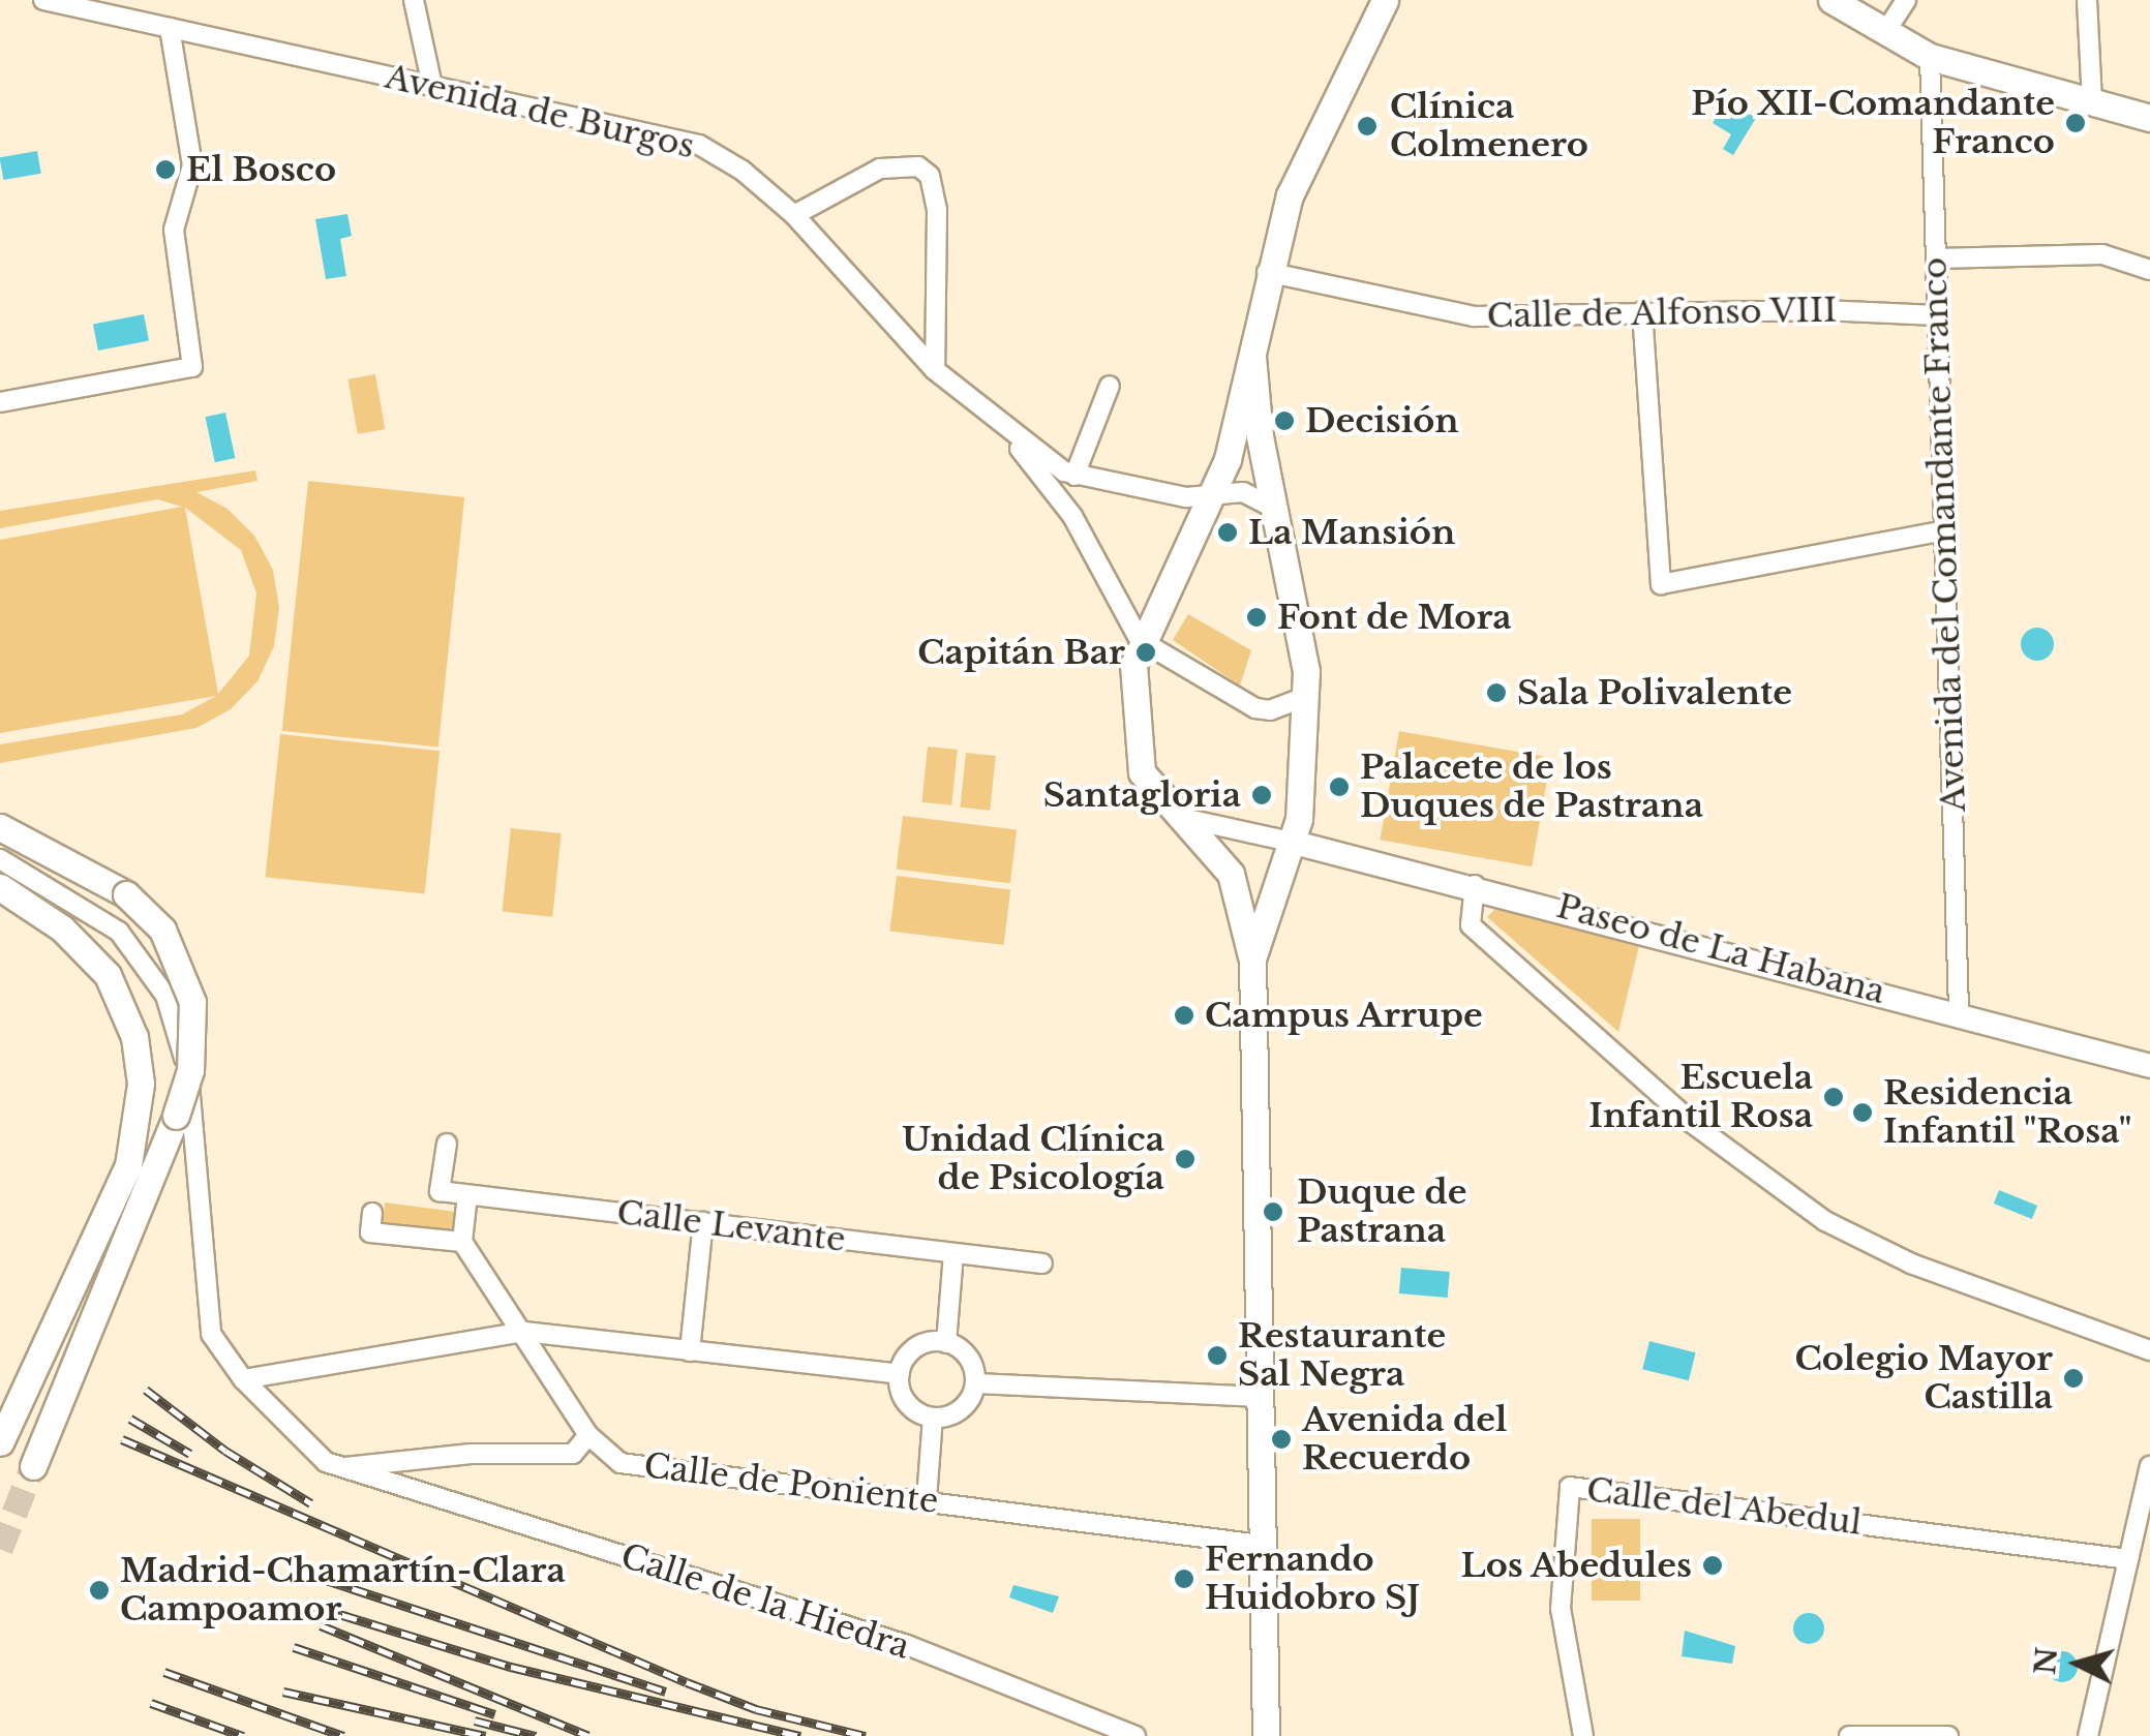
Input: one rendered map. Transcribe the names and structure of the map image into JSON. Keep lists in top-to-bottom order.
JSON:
{
  "streets": {
    "street": [
      "Avenida de Burgos",
      "Calle de Alfonso VIII",
      "Avenida del Comandante Franco",
      "Paseo de La Habana",
      "Calle Levante",
      "Calle de Poniente",
      "Calle del Abedul",
      "Calle de la Hiedra"
    ]
  },
  "crossings": [
    ["Calle de Alfonso VIII", "Avenida del Comandante Franco"],
    ["Avenida del Comandante Franco", "Paseo de La Habana"]
  ],
  "places": [
    "Pío XII-Comandante Franco",
    "Clínica Colmenero",
    "El Bosco",
    "Decisión",
    "La Mansión",
    "Font de Mora",
    "Capitán Bar",
    "Sala Polivalente",
    "Palacete de los Duques de Pastrana",
    "Santagloria",
    "Campus Arrupe",
    "Escuela Infantil Rosa",
    "Residencia Infantil \"Rosa\"",
    "Unidad Clínica de Psicología",
    "Duque de Pastrana",
    "Restaurante Sal Negra",
    "Colegio Mayor Castilla",
    "Avenida del Recuerdo",
    "Los Abedules",
    "Fernando Huidobro SJ",
    "Madrid-Chamartín-Clara Campoamor"
  ],
  "north": "left"
}
